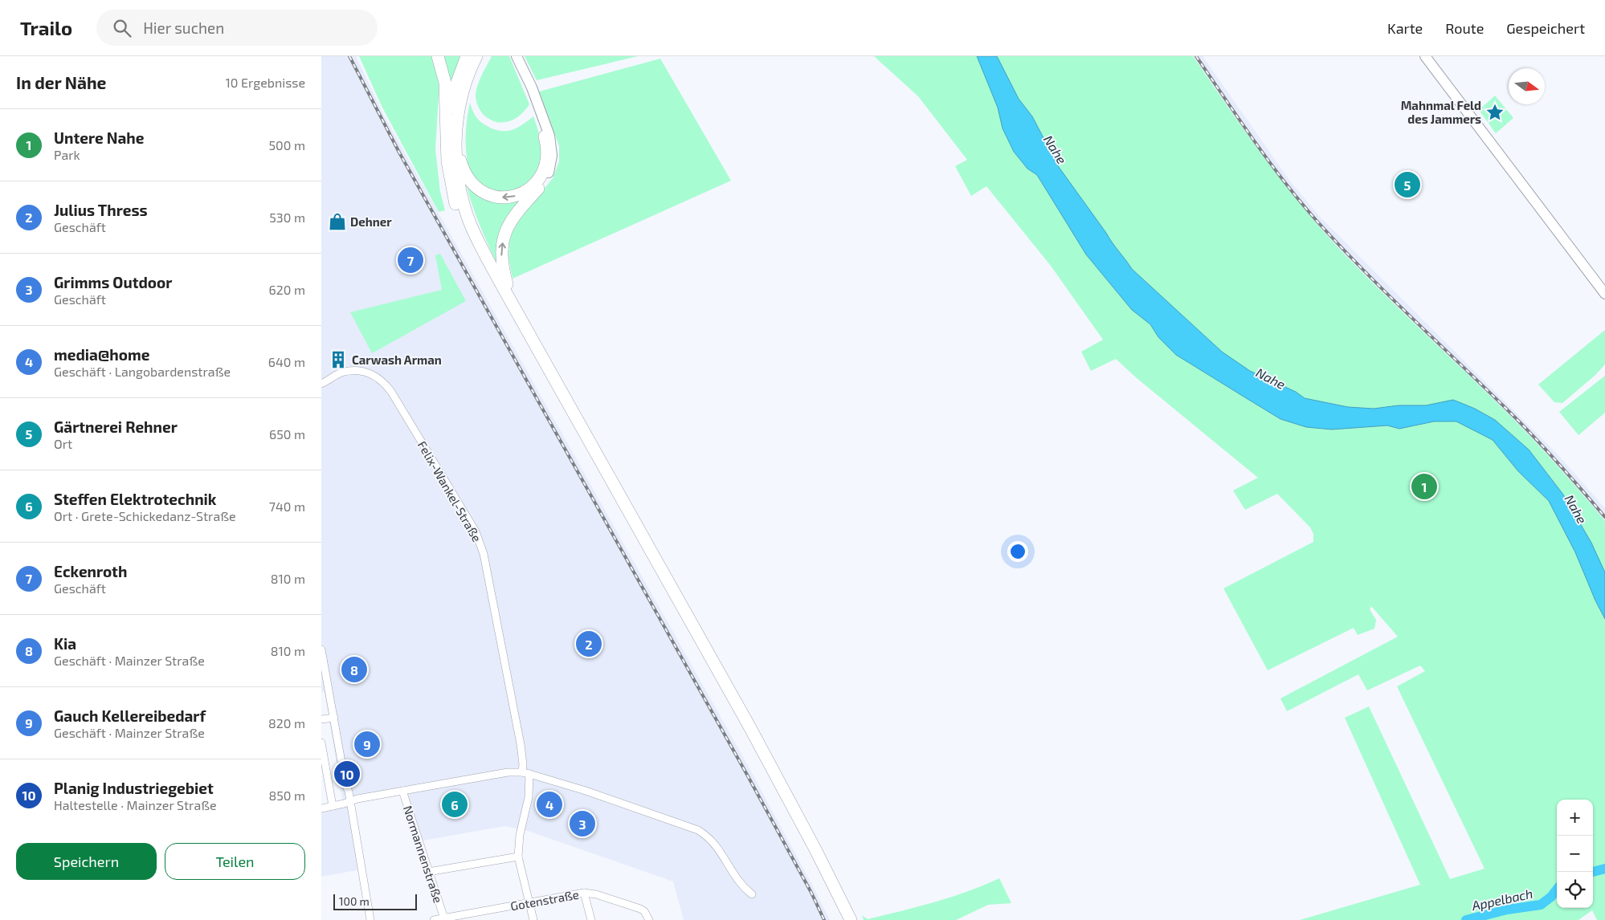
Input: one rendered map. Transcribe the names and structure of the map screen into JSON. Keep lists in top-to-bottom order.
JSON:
{
  "streets": {
    "street": ["Felix-Wankel-Straße", "Normannenstraße", "Gotenstraße"]
  },
  "crossings": [
    ["Normannenstraße", "Gotenstraße"]
  ],
  "water": ["Nahe", "Appelbach"],
  "places": {
    "place": ["Mahnmal Feld des Jammers"],
    "shop": ["Dehner"],
    "building": ["Carwash Arman"]
  },
  "scale_bar": "100 m",
  "north": "right",
  "page": {
    "header": "Trailo",
    "search": "Hier suchen",
    "nav": ["Karte", "Route", "Gespeichert"],
    "heading": ["In der Nähe", "10 Ergebnisse"],
    "list": [
      {
        "mark": "1",
        "name": "Untere Nahe",
        "note": "Park",
        "value": "500 m"
      },
      {
        "mark": "2",
        "name": "Julius Thress",
        "note": "Geschäft",
        "value": "530 m"
      },
      {
        "mark": "3",
        "name": "Grimms Outdoor",
        "note": "Geschäft",
        "value": "620 m"
      },
      {
        "mark": "4",
        "name": "media@home",
        "note": "Geschäft · Langobardenstraße",
        "value": "640 m"
      },
      {
        "mark": "5",
        "name": "Gärtnerei Rehner",
        "note": "Ort",
        "value": "650 m"
      },
      {
        "mark": "6",
        "name": "Steffen Elektrotechnik",
        "note": "Ort · Grete-Schickedanz-Straße",
        "value": "740 m"
      },
      {
        "mark": "7",
        "name": "Eckenroth",
        "note": "Geschäft",
        "value": "810 m"
      },
      {
        "mark": "8",
        "name": "Kia",
        "note": "Geschäft · Mainzer Straße",
        "value": "810 m"
      },
      {
        "mark": "9",
        "name": "Gauch Kellereibedarf",
        "note": "Geschäft · Mainzer Straße",
        "value": "820 m"
      },
      {
        "mark": "10",
        "name": "Planig Industriegebiet",
        "note": "Haltestelle · Mainzer Straße",
        "value": "850 m"
      }
    ],
    "pins": [
      "5",
      "7",
      "1",
      "2",
      "8",
      "9",
      "10",
      "4",
      "6",
      "3"
    ],
    "map_buttons": ["+", "−"],
    "buttons": ["Speichern", "Teilen"],
    "scale": "100 m"
  }
}
